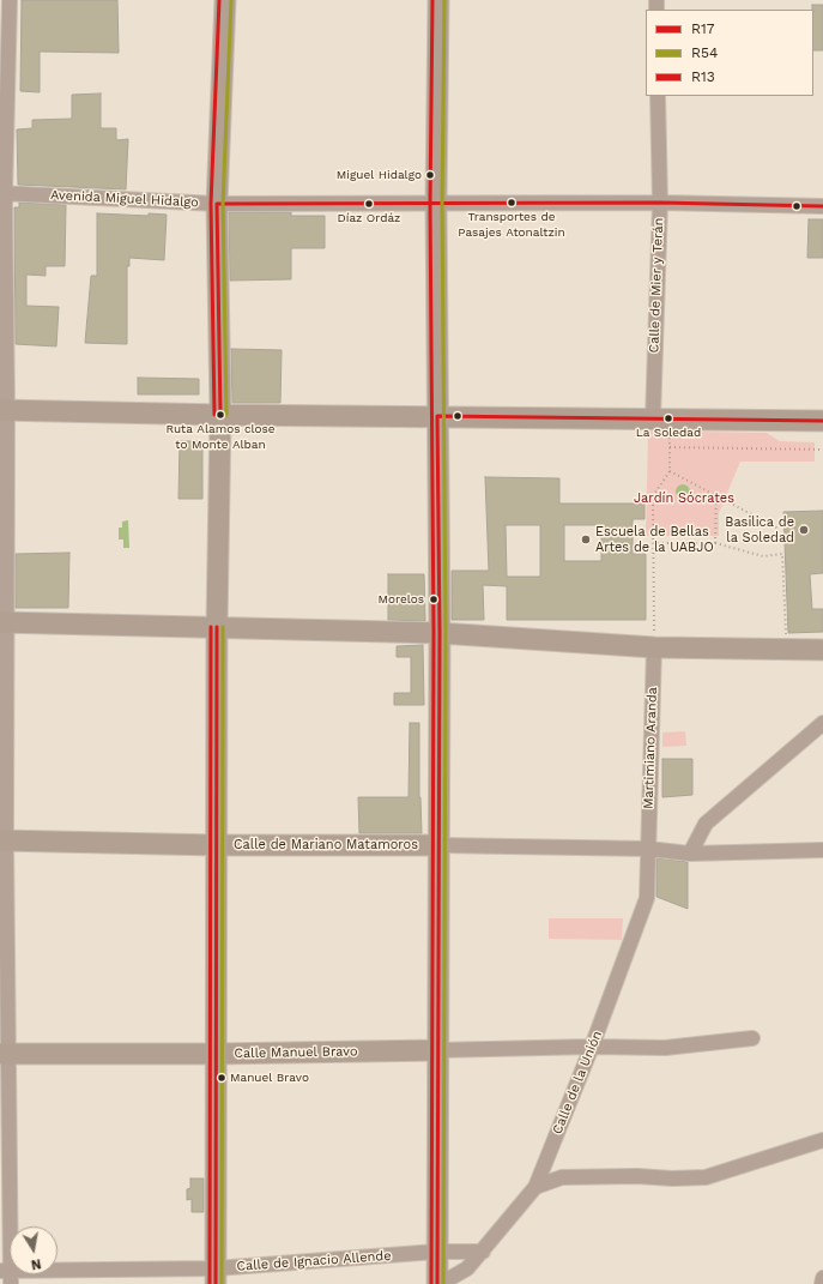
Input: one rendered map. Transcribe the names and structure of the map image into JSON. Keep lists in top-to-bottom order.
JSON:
{
  "streets": {
    "street": [
      "Avenida Miguel Hidalgo",
      "Calle de Mier y Terán",
      "Martimiano Aranda",
      "Calle de Mariano Matamoros",
      "Calle Manuel Bravo",
      "Calle de la Unión",
      "Calle de Ignacio Allende"
    ]
  },
  "crossings": [
    ["Avenida Miguel Hidalgo", "Calle de Mier y Terán"],
    ["Martimiano Aranda", "Calle de Mariano Matamoros"],
    ["Martimiano Aranda", "Calle de la Unión"],
    ["Calle de Mariano Matamoros", "Calle de la Unión"],
    ["Calle Manuel Bravo", "Calle de la Unión"],
    ["Calle de la Unión", "Calle de Ignacio Allende"]
  ],
  "parks": ["Jardín Sócrates"],
  "places": [
    "Miguel Hidalgo",
    "Transportes de Pasajes Atonaltzin",
    "Díaz Ordáz",
    "Ruta Alamos close to Monte Alban",
    "La Soledad",
    "Basilica de la Soledad",
    "Escuela de Bellas Artes de la UABJO",
    "Morelos",
    "Manuel Bravo"
  ],
  "lines": ["transit line R54", "transit line R13", "transit line R17"],
  "legend": ["R17", "R54", "R13"],
  "north": "bottom"
}
